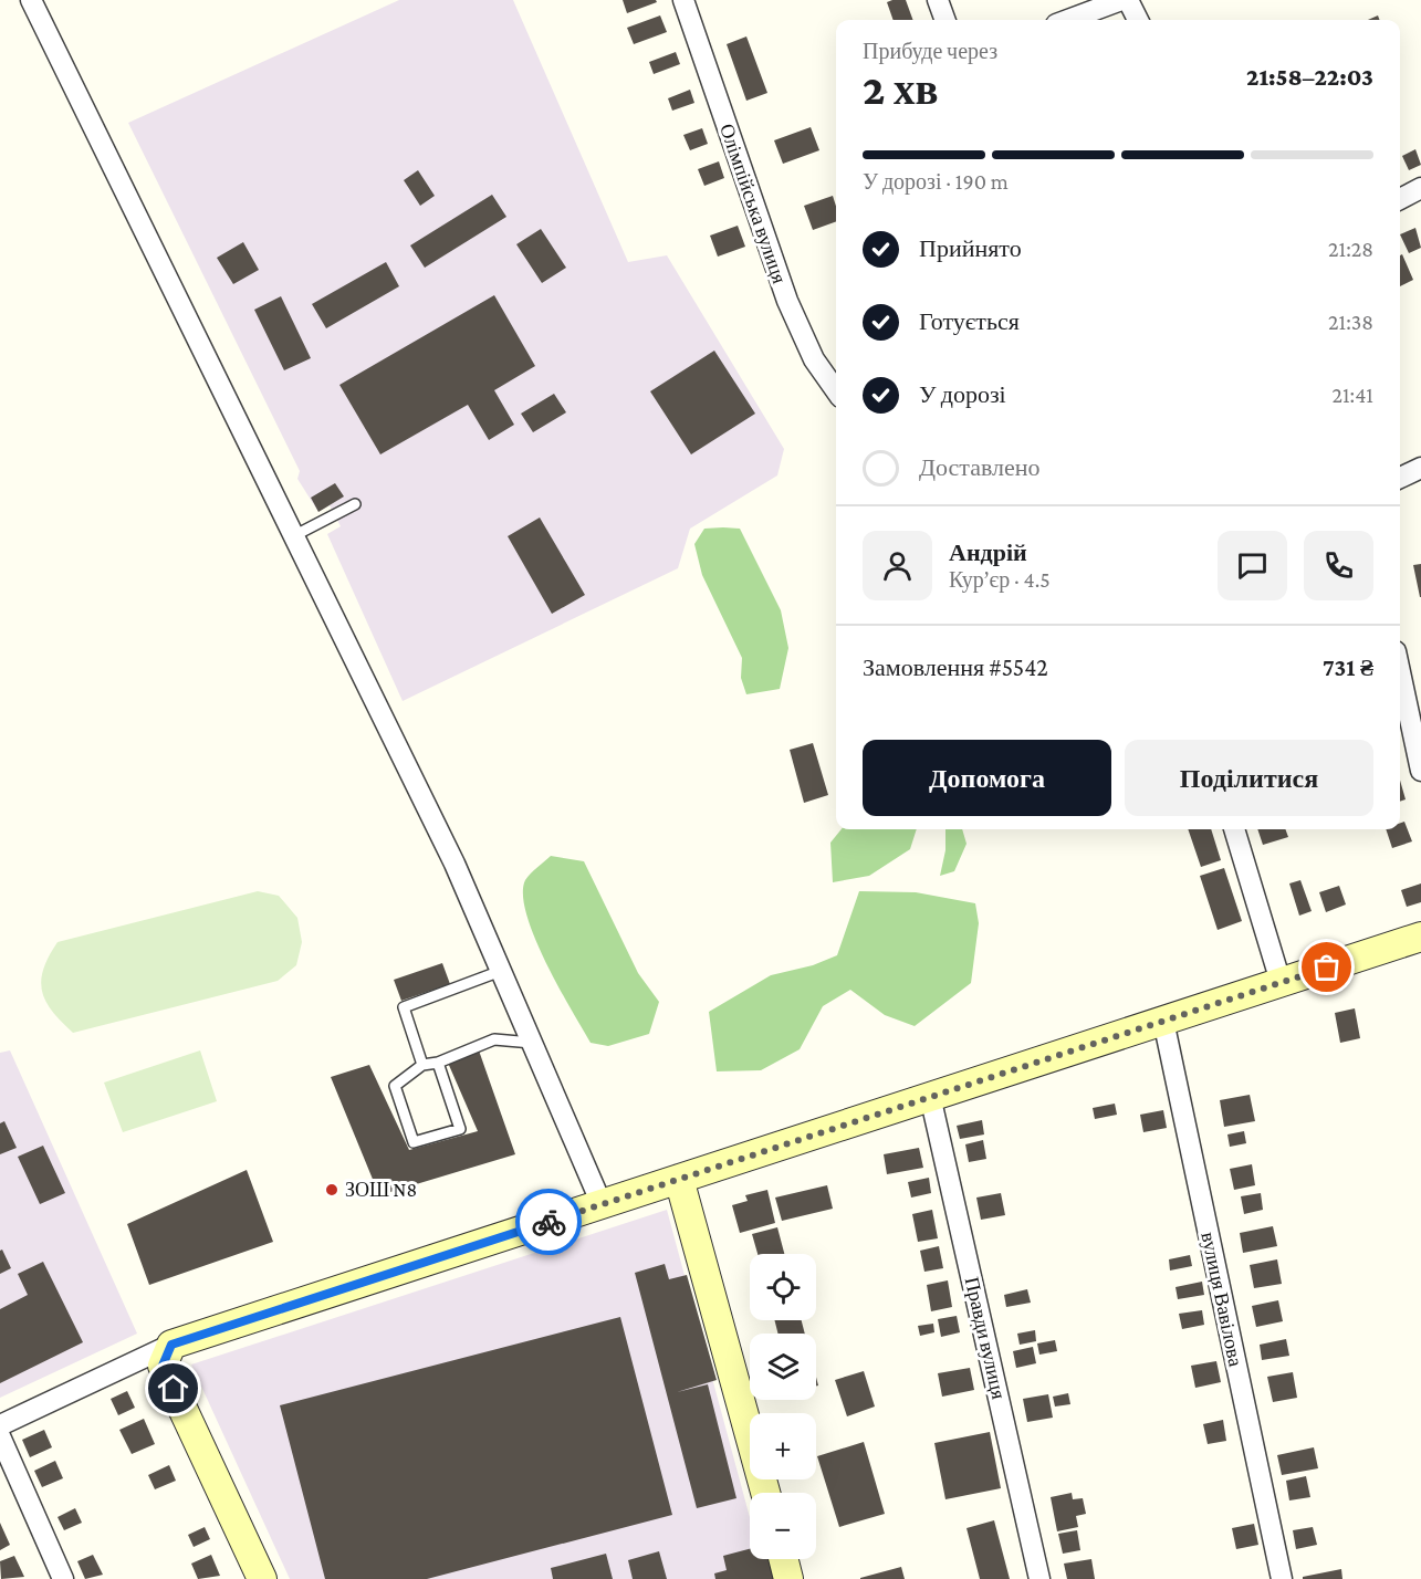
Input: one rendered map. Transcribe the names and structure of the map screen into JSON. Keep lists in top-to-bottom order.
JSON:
{
  "streets": {
    "street": ["Олімпійська вулиця", "вулиця Вавілова", "Правди вулиця"]
  },
  "places": ["ЗОШ N8"],
  "page": {
    "heading": ["2 хв", "Прибуде через", "21:58–22:03"],
    "panel": [
      "Андрій",
      "Кур’єр · 4.5",
      "Замовлення #5542",
      "731 ₴"
    ],
    "bar": "У дорозі · 190 m",
    "list": [
      ["Прийнято", "21:28"],
      ["Готується", "21:38"],
      ["У дорозі", "21:41"],
      "Доставлено"
    ],
    "buttons": ["Допомога", "Поділитися"],
    "map_buttons": ["+", "−"]
  }
}
